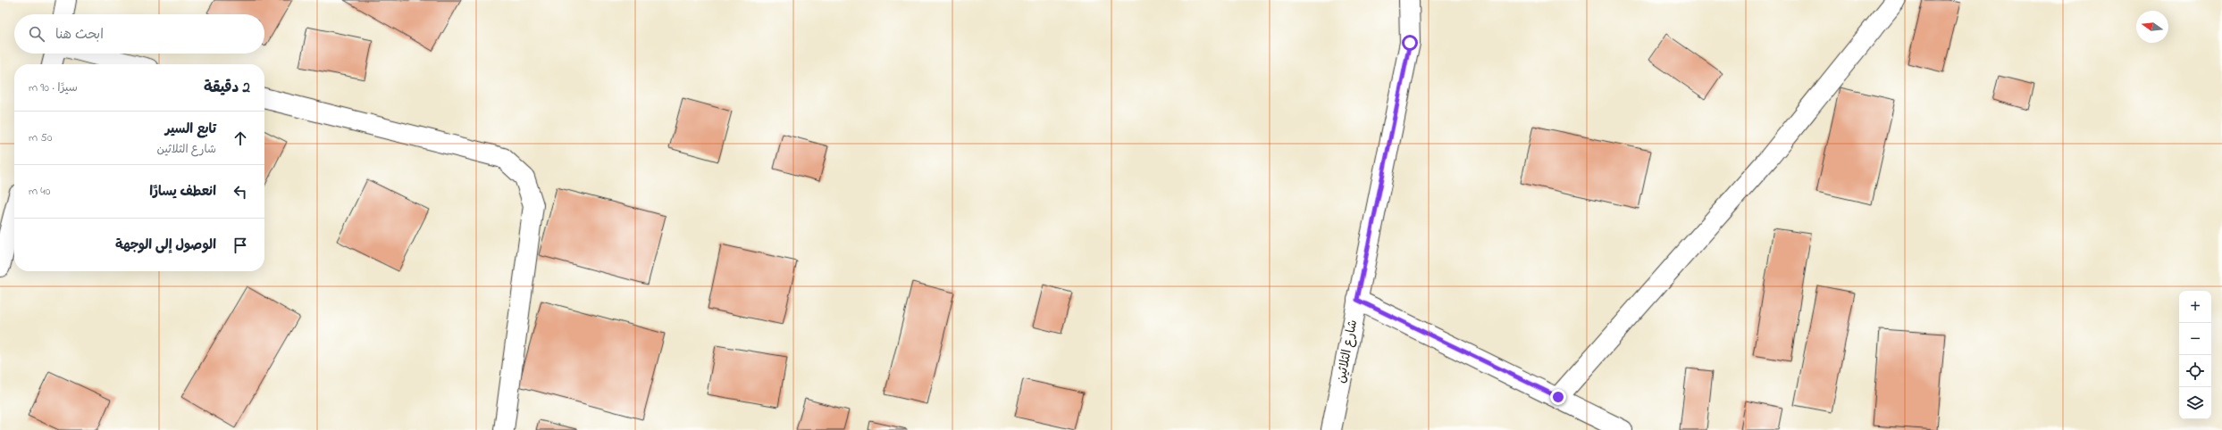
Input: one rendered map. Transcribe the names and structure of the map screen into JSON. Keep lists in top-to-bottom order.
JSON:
{
  "streets": {
    "street": ["شارع الثلاثين"]
  },
  "north": "left",
  "page": {
    "search": "ابحث هنا",
    "heading": ["2 دقيقة", "سيرًا · 90 m"],
    "list": [
      ["تابع السير", "شارع الثلاثين", "50 m"],
      ["انعطف يسارًا", "40 m"],
      "الوصول إلى الوجهة"
    ],
    "map_buttons": ["+", "−"]
  }
}
